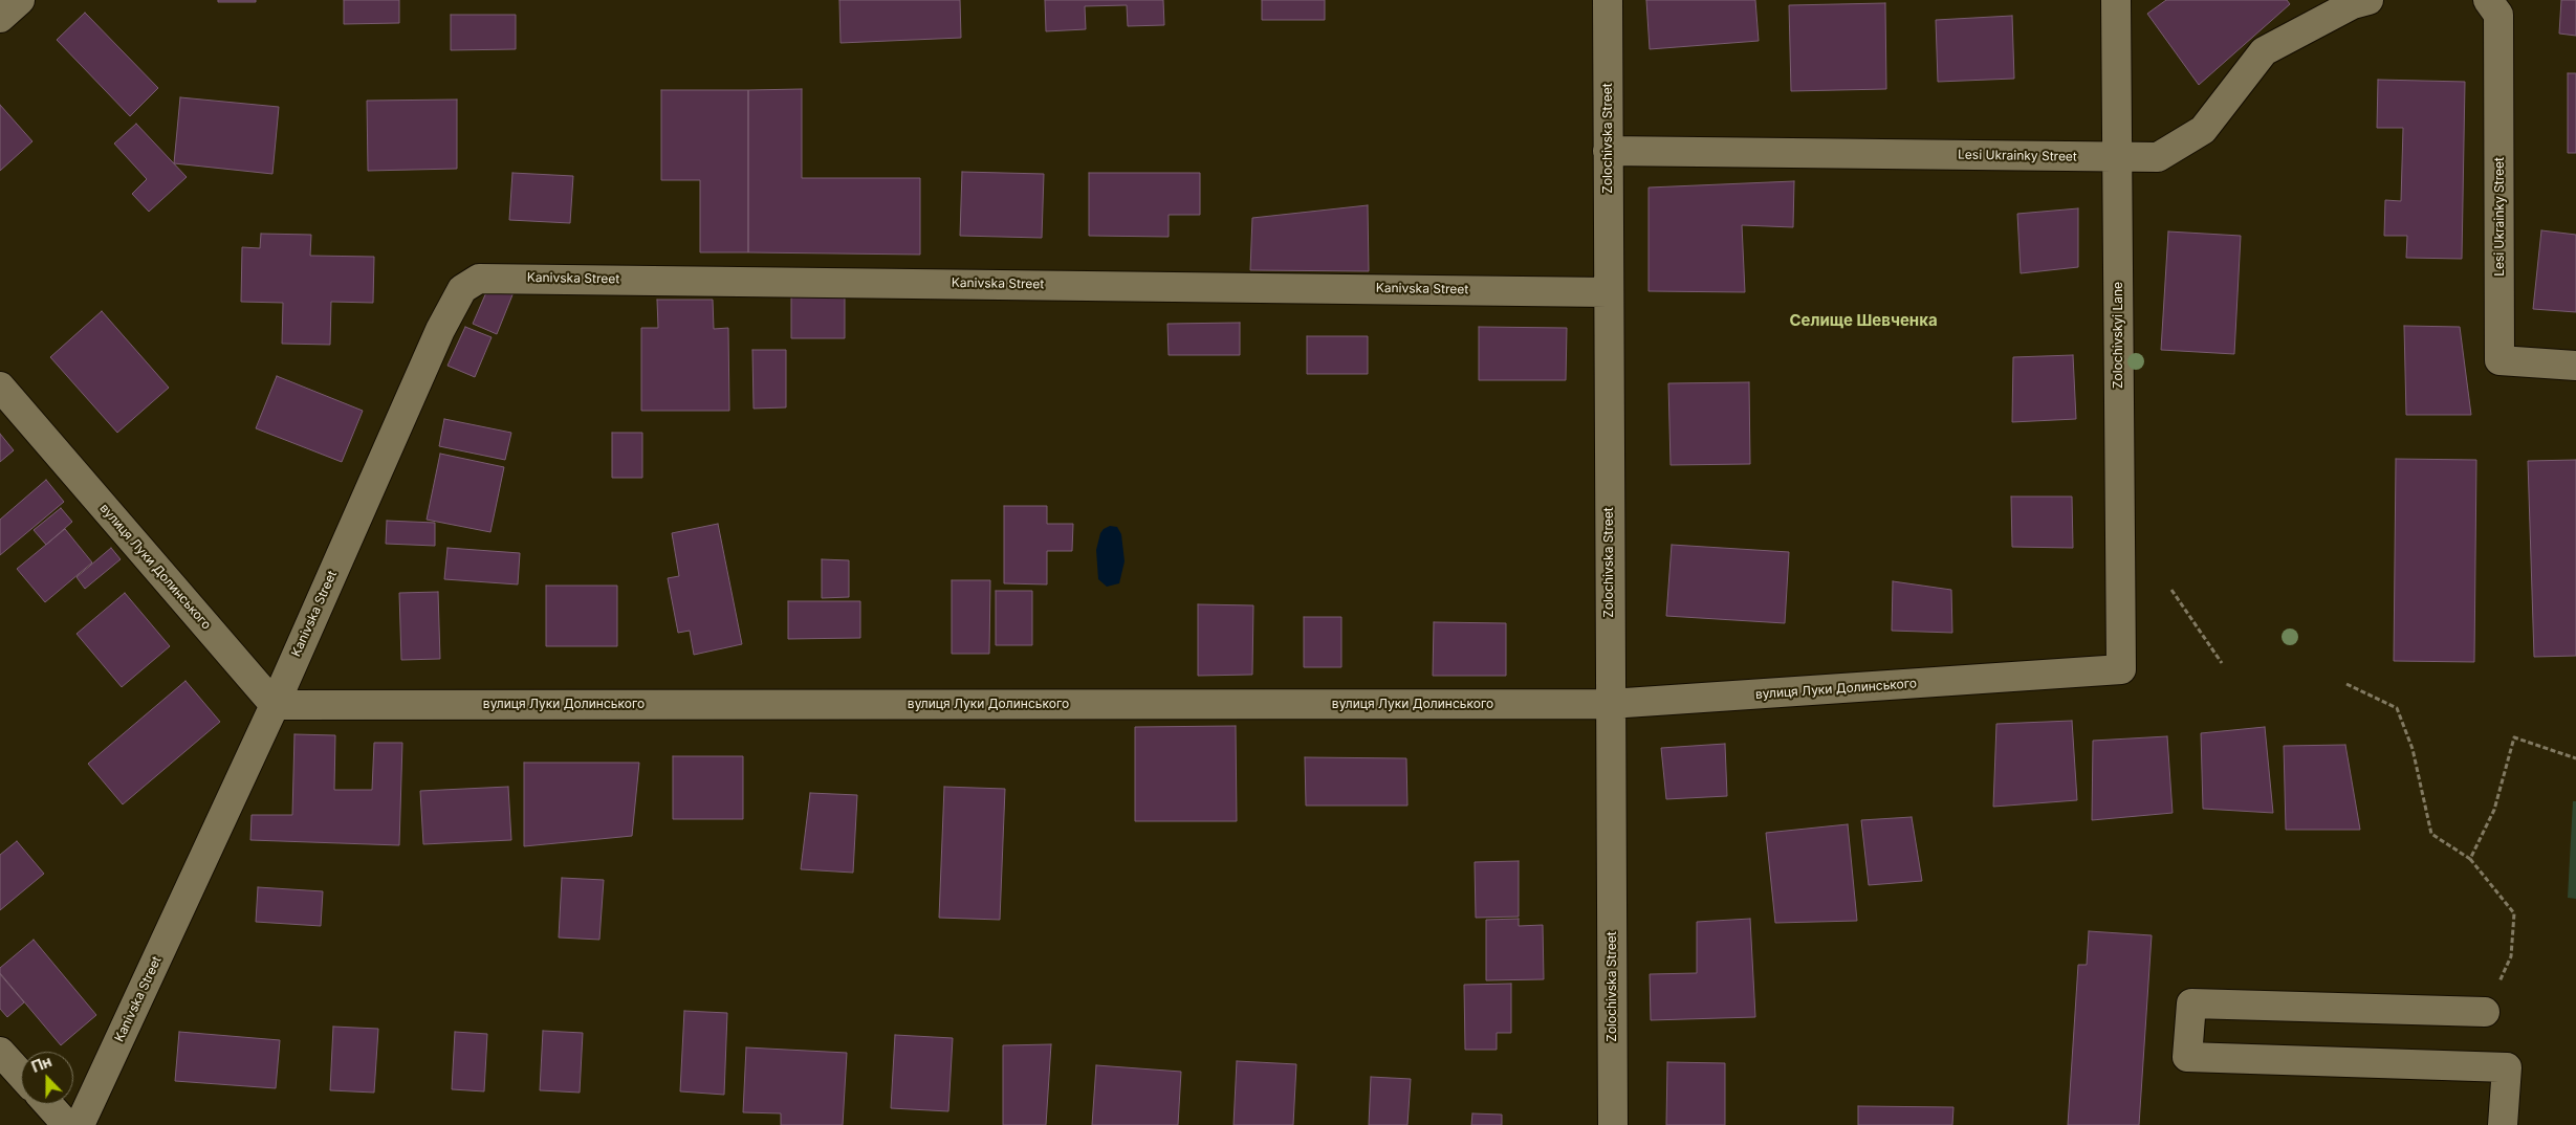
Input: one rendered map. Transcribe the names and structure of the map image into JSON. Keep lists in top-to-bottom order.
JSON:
{
  "streets": {
    "street": [
      "Zolochivska Street",
      "Lesi Ukrainky Street",
      "Kanivska Street",
      "Zolochivskyi Lane",
      "вулиця Луки Долинського"
    ]
  },
  "crossings": [
    ["Zolochivska Street", "Lesi Ukrainky Street"],
    ["Zolochivska Street", "Kanivska Street"],
    ["Zolochivska Street", "вулиця Луки Долинського"],
    ["Lesi Ukrainky Street", "Zolochivskyi Lane"],
    ["Kanivska Street", "вулиця Луки Долинського"],
    ["Zolochivskyi Lane", "вулиця Луки Долинського"]
  ],
  "districts": ["Селище Шевченка"],
  "north": "top"
}
